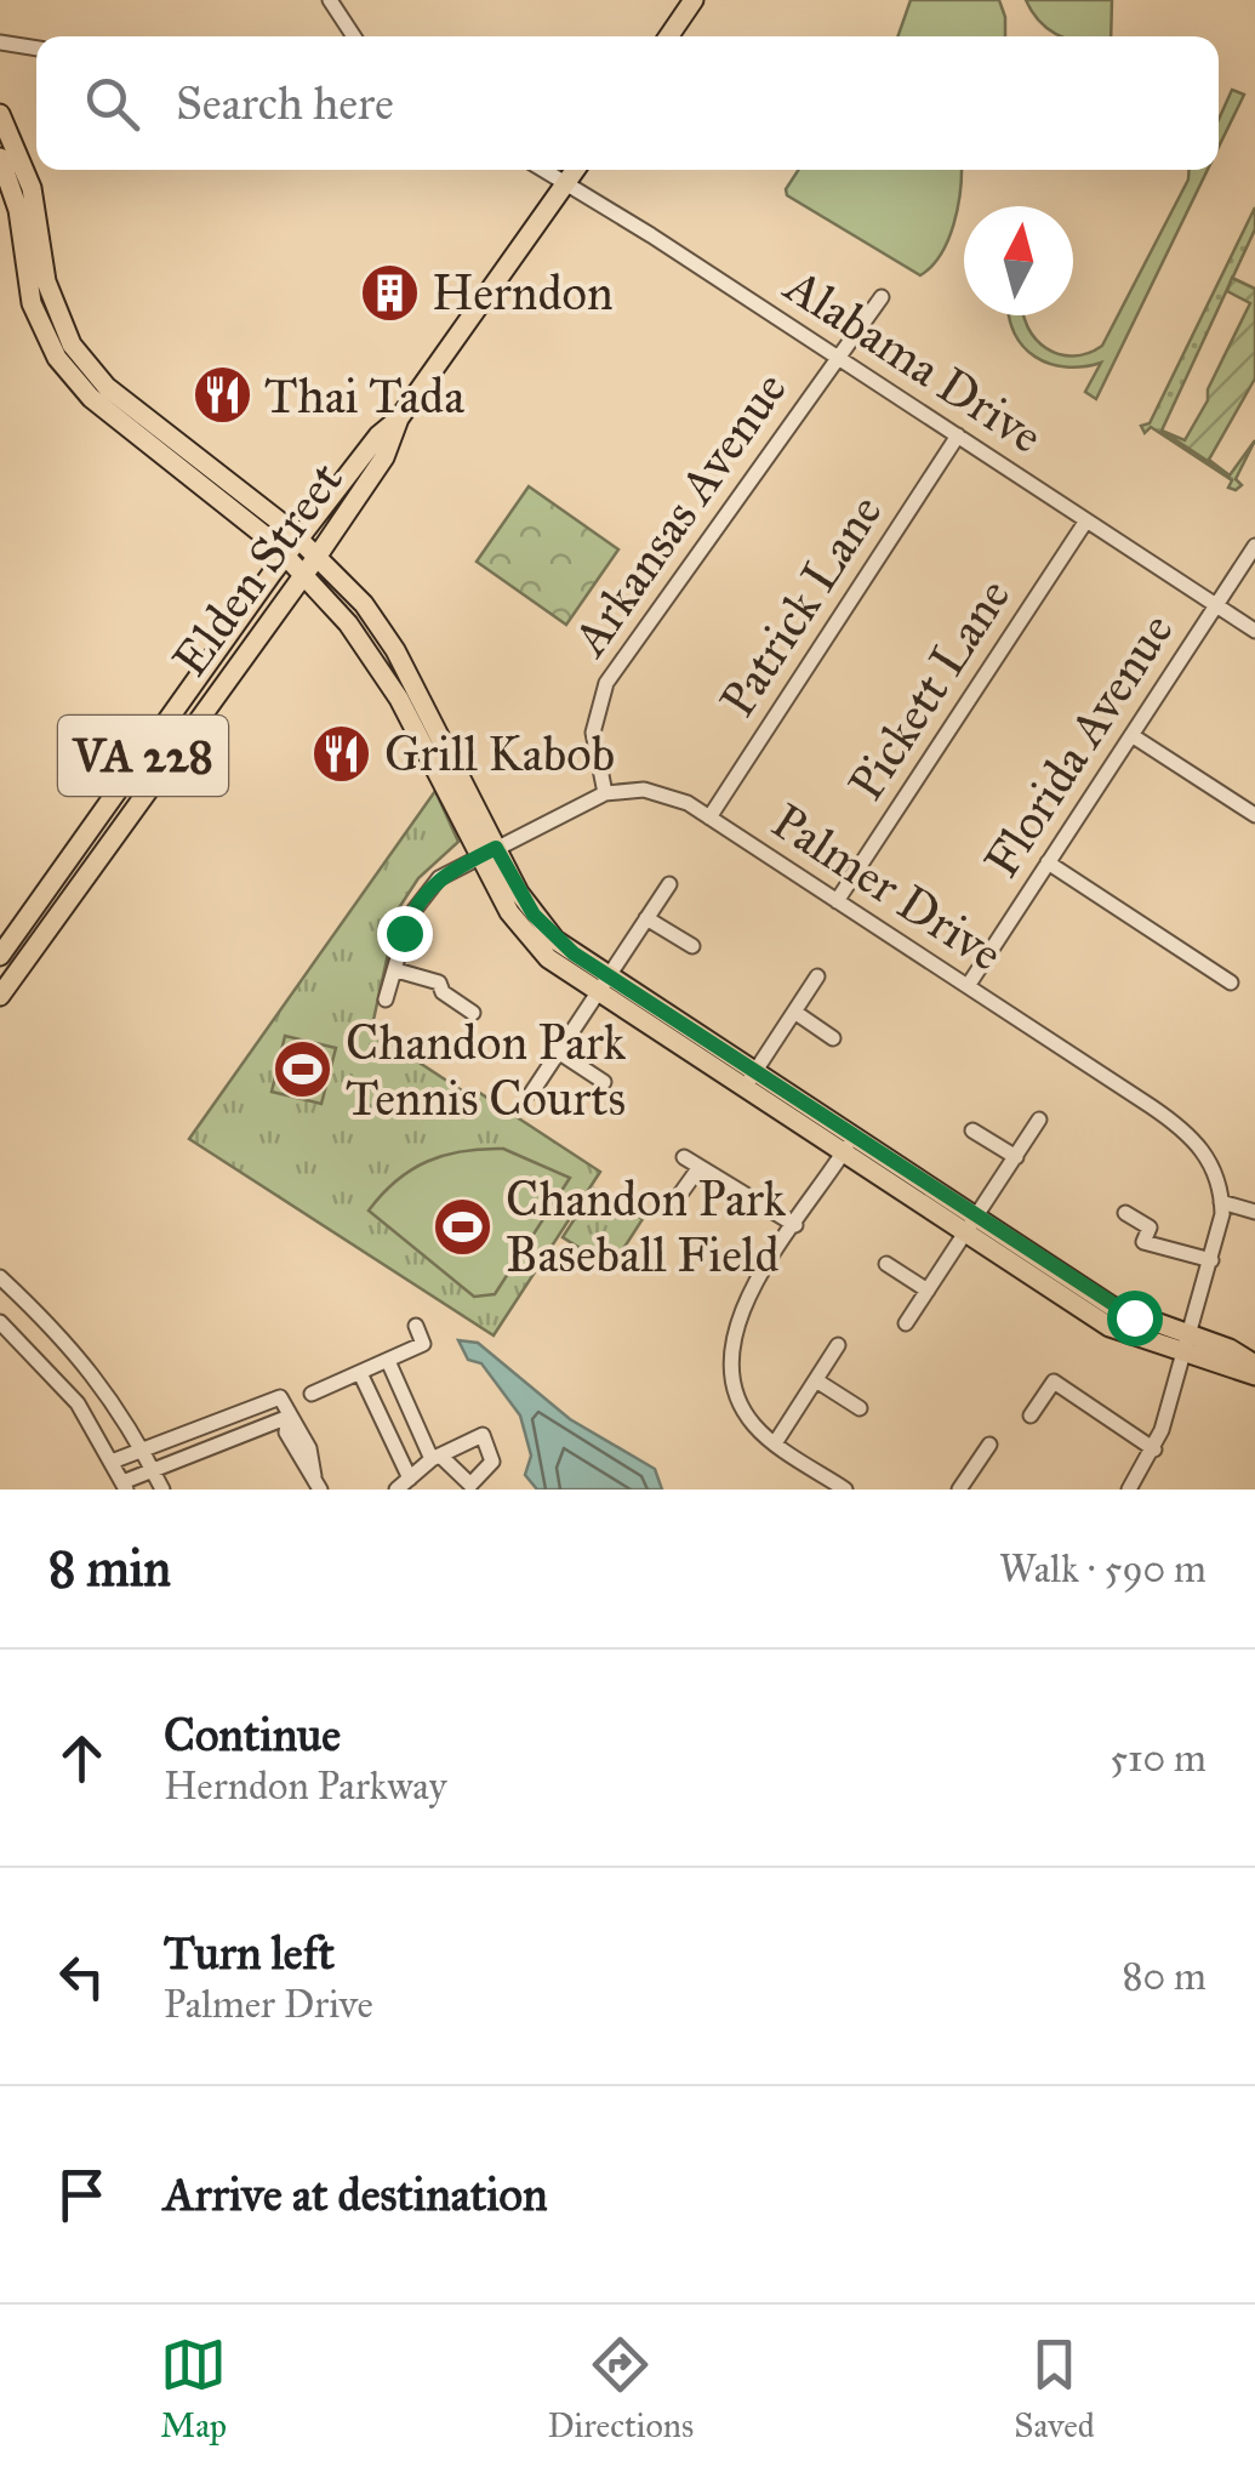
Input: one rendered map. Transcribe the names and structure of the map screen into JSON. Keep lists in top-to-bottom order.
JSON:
{
  "streets": {
    "main road": ["Elden Street", "VA 228"],
    "street": [
      "Alabama Drive",
      "Arkansas Avenue",
      "Patrick Lane",
      "Pickett Lane",
      "Florida Avenue",
      "Palmer Drive"
    ]
  },
  "crossings": [
    ["Alabama Drive", "Arkansas Avenue"],
    ["Alabama Drive", "Elden Street"],
    ["Alabama Drive", "Patrick Lane"],
    ["Alabama Drive", "Pickett Lane"],
    ["Alabama Drive", "Florida Avenue"],
    ["Arkansas Avenue", "Palmer Drive"],
    ["Patrick Lane", "Palmer Drive"],
    ["Pickett Lane", "Palmer Drive"],
    ["Florida Avenue", "Palmer Drive"]
  ],
  "places": {
    "building": ["Herndon"],
    "restaurant": ["Thai Tada", "Grill Kabob"],
    "sports": ["Chandon Park Tennis Courts", "Chandon Park Baseball Field"]
  },
  "north": "top",
  "page": {
    "search": "Search here",
    "heading": ["8 min", "Walk · 590 m"],
    "list": [
      ["Continue", "Herndon Parkway", "510 m"],
      ["Turn left", "Palmer Drive", "80 m"],
      "Arrive at destination"
    ],
    "nav": ["Map", "Directions", "Saved"]
  }
}
